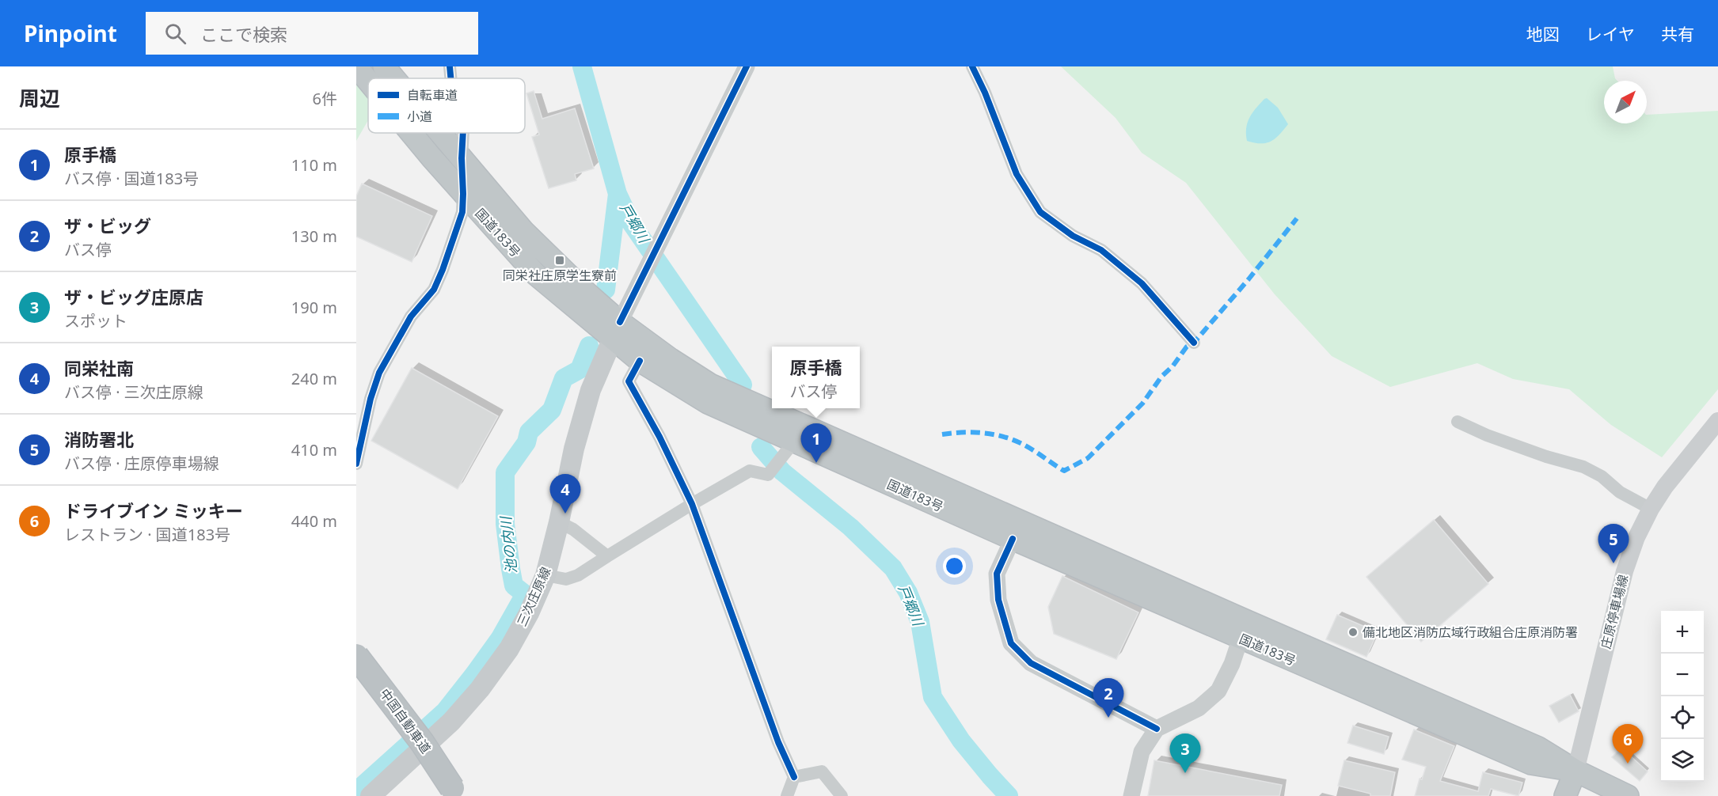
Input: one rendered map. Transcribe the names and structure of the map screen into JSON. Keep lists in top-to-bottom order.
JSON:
{
  "streets": {
    "highway": ["国道183号", "中国自動車道"],
    "main road": ["三次庄原線", "庄原停車場線"]
  },
  "crossings": [
    ["国道183号", "三次庄原線"],
    ["国道183号", "庄原停車場線"]
  ],
  "water": ["戸郷川", "池の内川"],
  "places": {
    "transit": ["同栄社庄原学生寮前"],
    "other": ["備北地区消防広域行政組合庄原消防署"]
  },
  "legend": ["自転車道", "小道"],
  "north": "top right",
  "page": {
    "header": "Pinpoint",
    "search": "ここで検索",
    "nav": ["地図", "レイヤ", "共有"],
    "heading": ["周辺", "6件"],
    "list": [
      {
        "mark": "1",
        "name": "原手橋",
        "note": "バス停 · 国道183号",
        "value": "110 m"
      },
      {
        "mark": "2",
        "name": "ザ・ビッグ",
        "note": "バス停",
        "value": "130 m"
      },
      {
        "mark": "3",
        "name": "ザ・ビッグ庄原店",
        "note": "スポット",
        "value": "190 m"
      },
      {
        "mark": "4",
        "name": "同栄社南",
        "note": "バス停 · 三次庄原線",
        "value": "240 m"
      },
      {
        "mark": "5",
        "name": "消防署北",
        "note": "バス停 · 庄原停車場線",
        "value": "410 m"
      },
      {
        "mark": "6",
        "name": "ドライブイン ミッキー",
        "note": "レストラン · 国道183号",
        "value": "440 m"
      }
    ],
    "popup": ["原手橋", "バス停"],
    "pins": [
      "1",
      "4",
      "5",
      "2",
      "6",
      "3"
    ],
    "map_buttons": ["+", "−"]
  }
}
